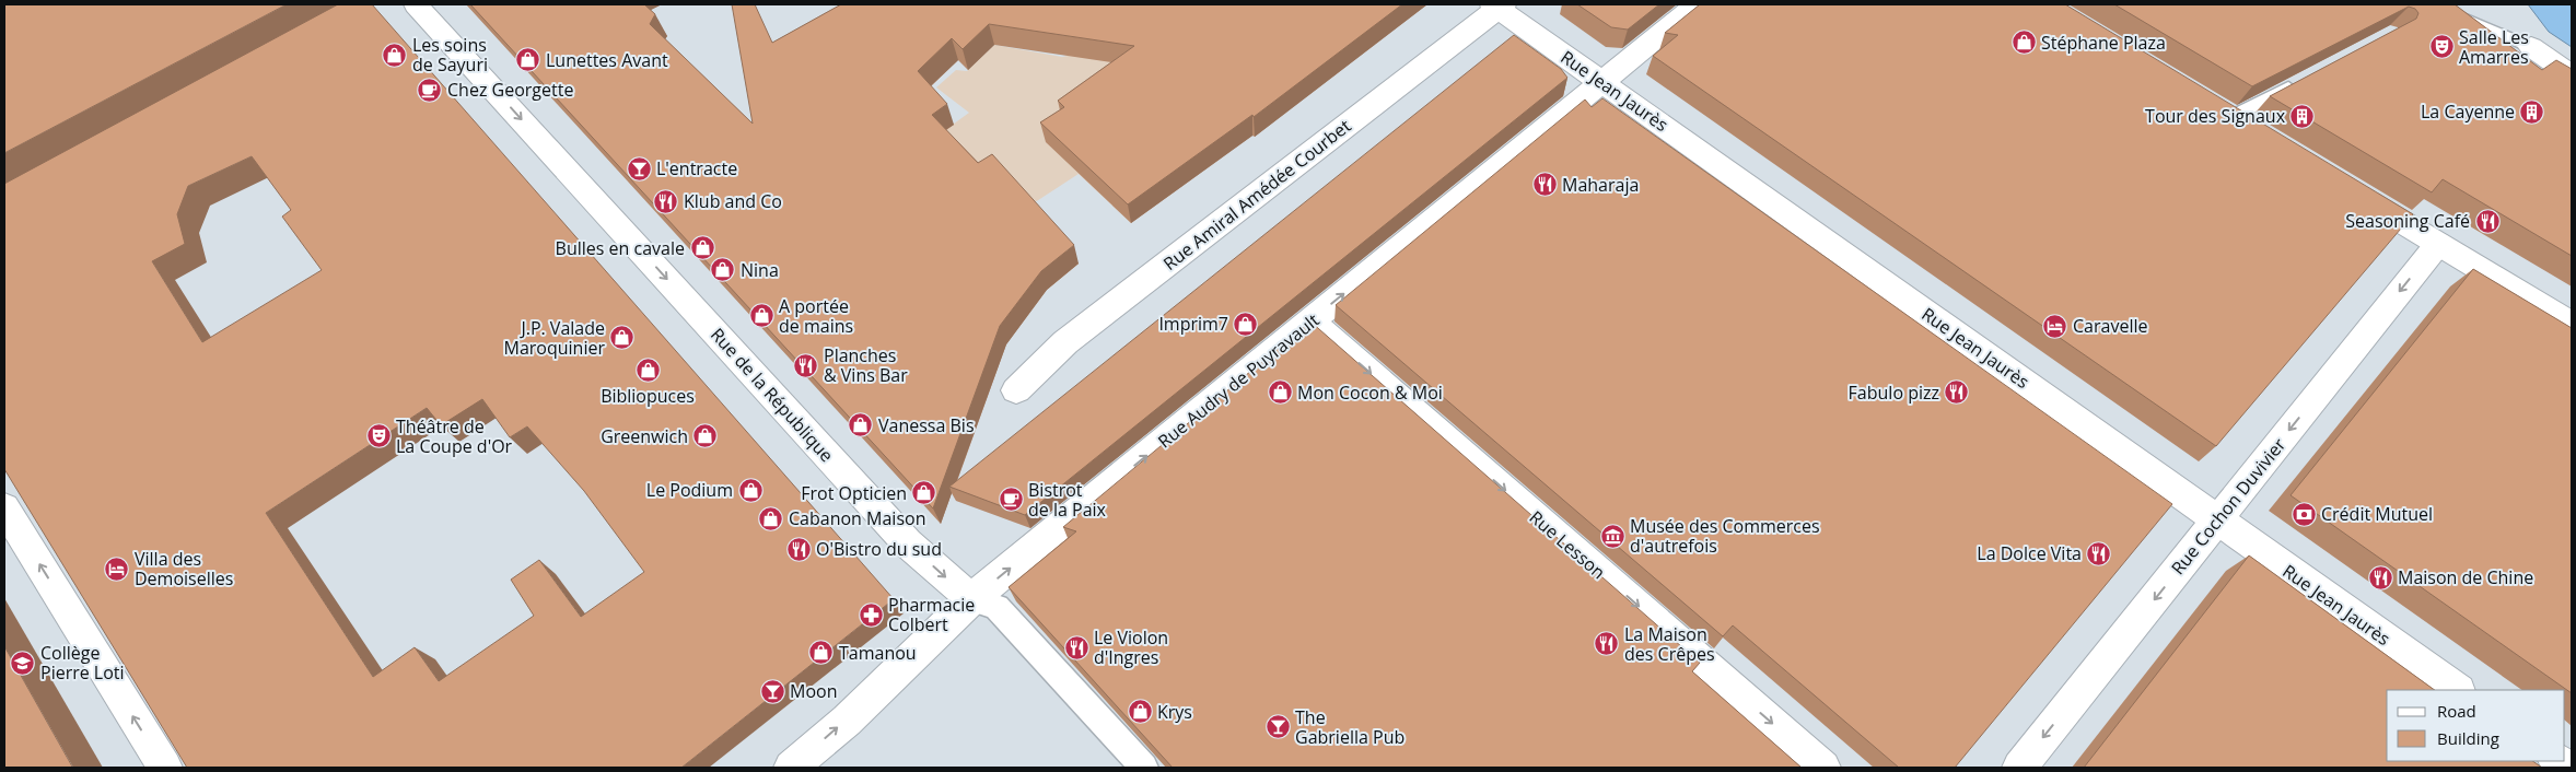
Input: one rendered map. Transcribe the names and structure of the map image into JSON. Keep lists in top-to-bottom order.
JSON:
{
  "streets": {
    "street": [
      "Rue Jean Jaurès",
      "Rue Amiral Amédée Courbet",
      "Rue Audry de Puyravault",
      "Rue de la République",
      "Rue Cochon Duvivier",
      "Rue Lesson"
    ]
  },
  "crossings": [
    ["Rue Jean Jaurès", "Rue Amiral Amédée Courbet"],
    ["Rue Jean Jaurès", "Rue Audry de Puyravault"],
    ["Rue Jean Jaurès", "Rue Cochon Duvivier"],
    ["Rue Audry de Puyravault", "Rue de la République"],
    ["Rue Audry de Puyravault", "Rue Lesson"]
  ],
  "one_way": [
    "Rue Audry de Puyravault",
    "Rue de la République",
    "Rue Cochon Duvivier",
    "Rue Lesson"
  ],
  "places": {
    "shop": [
      "Stéphane Plaza",
      "Les soins de Sayuri",
      "Lunettes Avant",
      "Bulles en cavale",
      "Nina",
      "A portée de mains",
      "Imprim7",
      "J.P. Valade Maroquinier",
      "Bibliopuces",
      "Mon Cocon & Moi",
      "Vanessa Bis",
      "Greenwich",
      "Le Podium",
      "Frot Opticien",
      "Cabanon Maison",
      "Tamanou",
      "Krys"
    ],
    "theatre": ["Salle Les Amarres", "Théâtre de La Coupe d'Or"],
    "cafe": ["Chez Georgette", "Bistrot de la Paix"],
    "building": ["La Cayenne", "Tour des Signaux"],
    "bar": ["L'entracte", "Moon", "The Gabriella Pub"],
    "restaurant": [
      "Maharaja",
      "Klub and Co",
      "Seasoning Café",
      "Planches & Vins Bar",
      "Fabulo pizz",
      "O'Bistro du sud",
      "La Dolce Vita",
      "Maison de Chine",
      "La Maison des Crêpes",
      "Le Violon d'Ingres"
    ],
    "hotel": ["Caravelle", "Villa des Demoiselles"],
    "bank": ["Crédit Mutuel"],
    "museum": ["Musée des Commerces d'autrefois"],
    "pharmacy": ["Pharmacie Colbert"],
    "school or university": ["Collège Pierre Loti"]
  },
  "legend": ["Road", "Building"]
}
